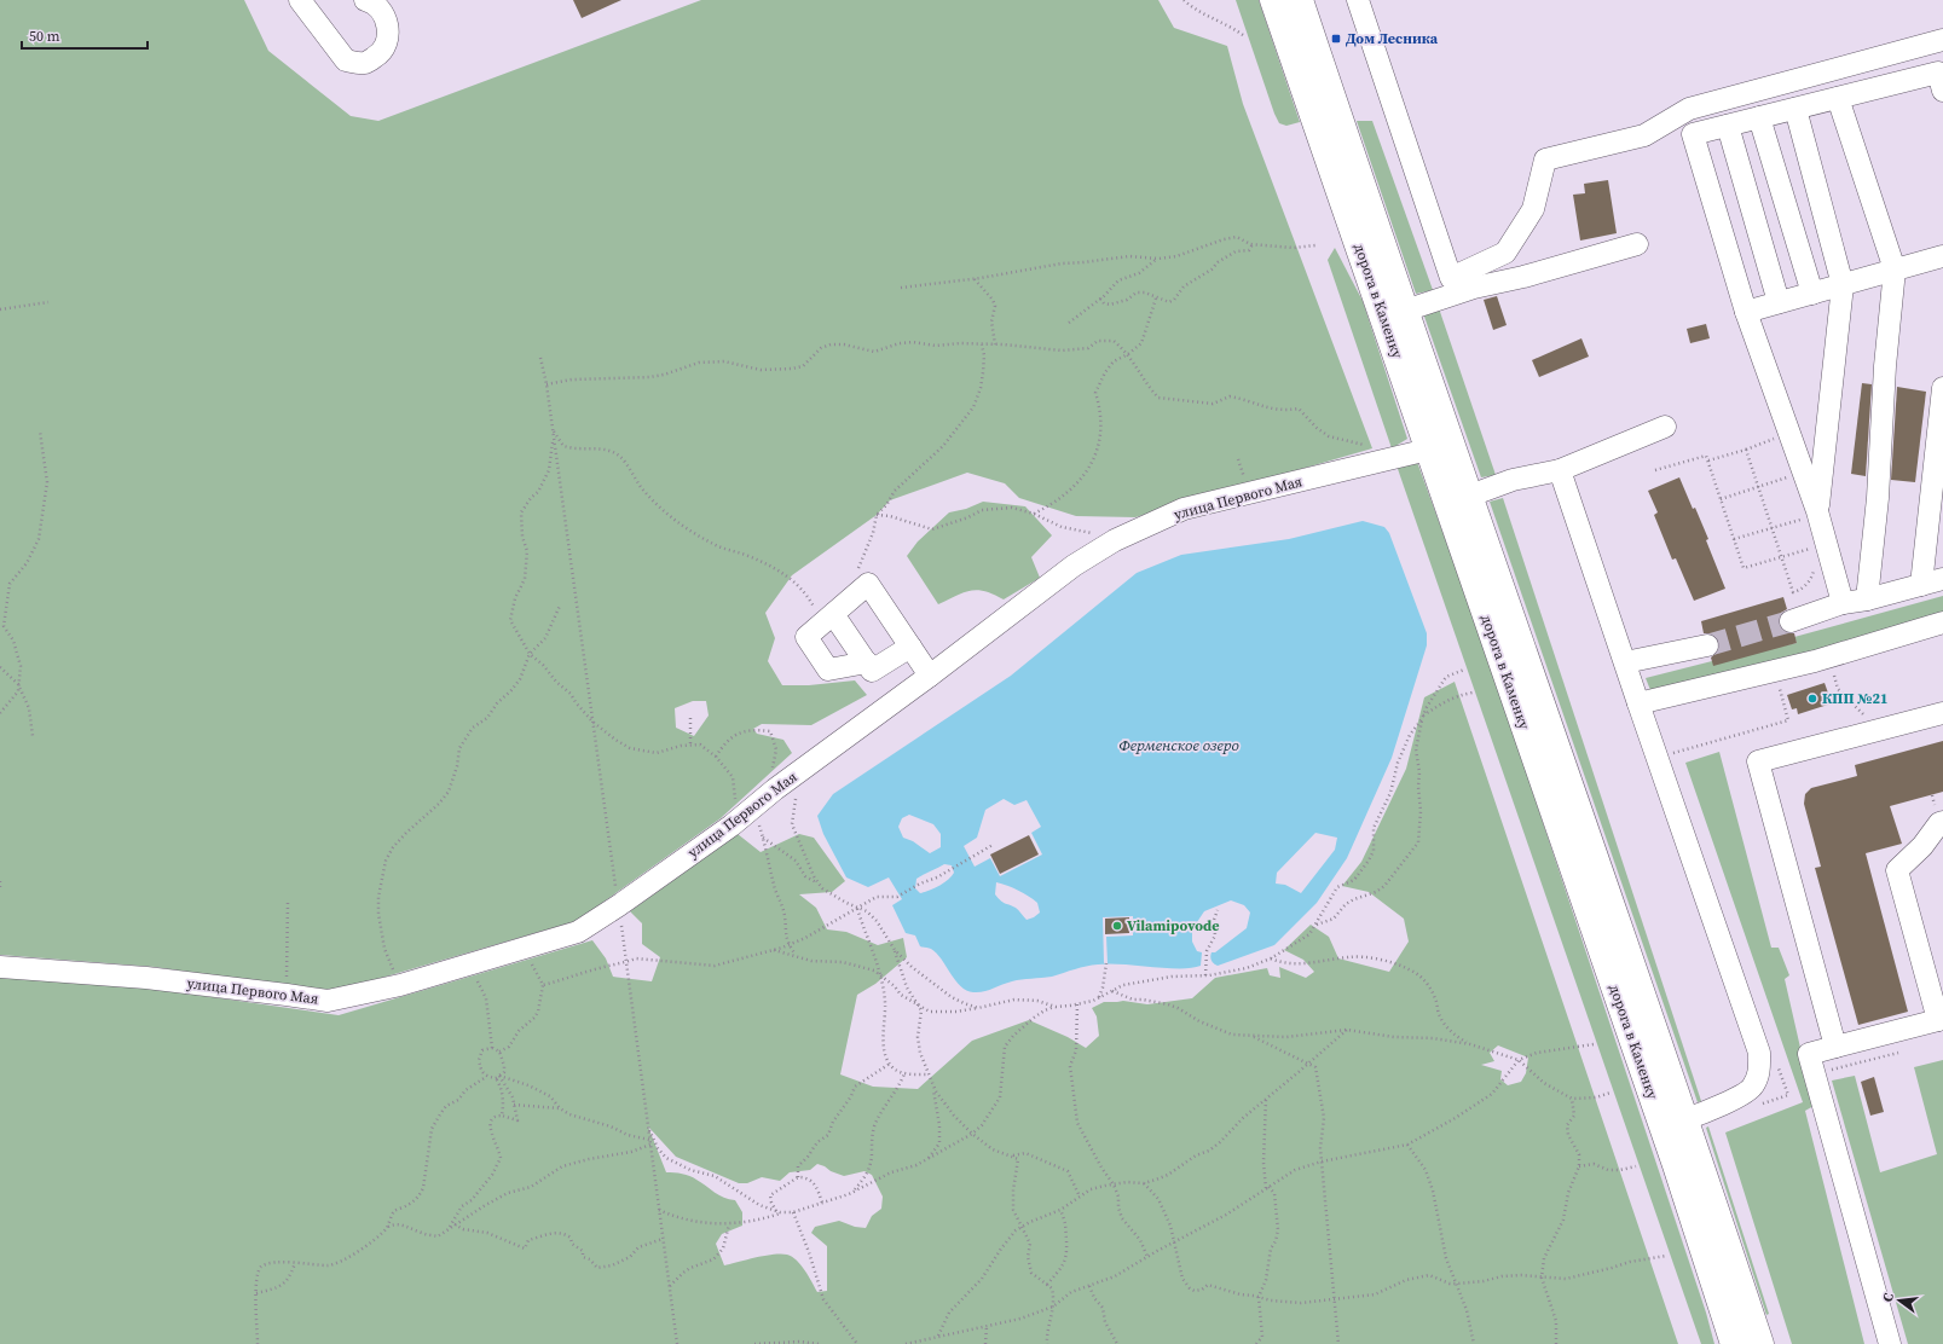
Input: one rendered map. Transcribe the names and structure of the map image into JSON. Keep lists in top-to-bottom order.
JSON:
{
  "streets": {
    "main road": ["дорога в Каменку"],
    "street": ["улица Первого Мая"]
  },
  "crossings": [
    ["дорога в Каменку", "улица Первого Мая"]
  ],
  "water": ["Ферменское озеро"],
  "places": {
    "transit": ["Дом Лесника"],
    "other": ["КПП №21", "Vilamipovode"]
  },
  "scale_bar": "50 m",
  "north": "left"
}
